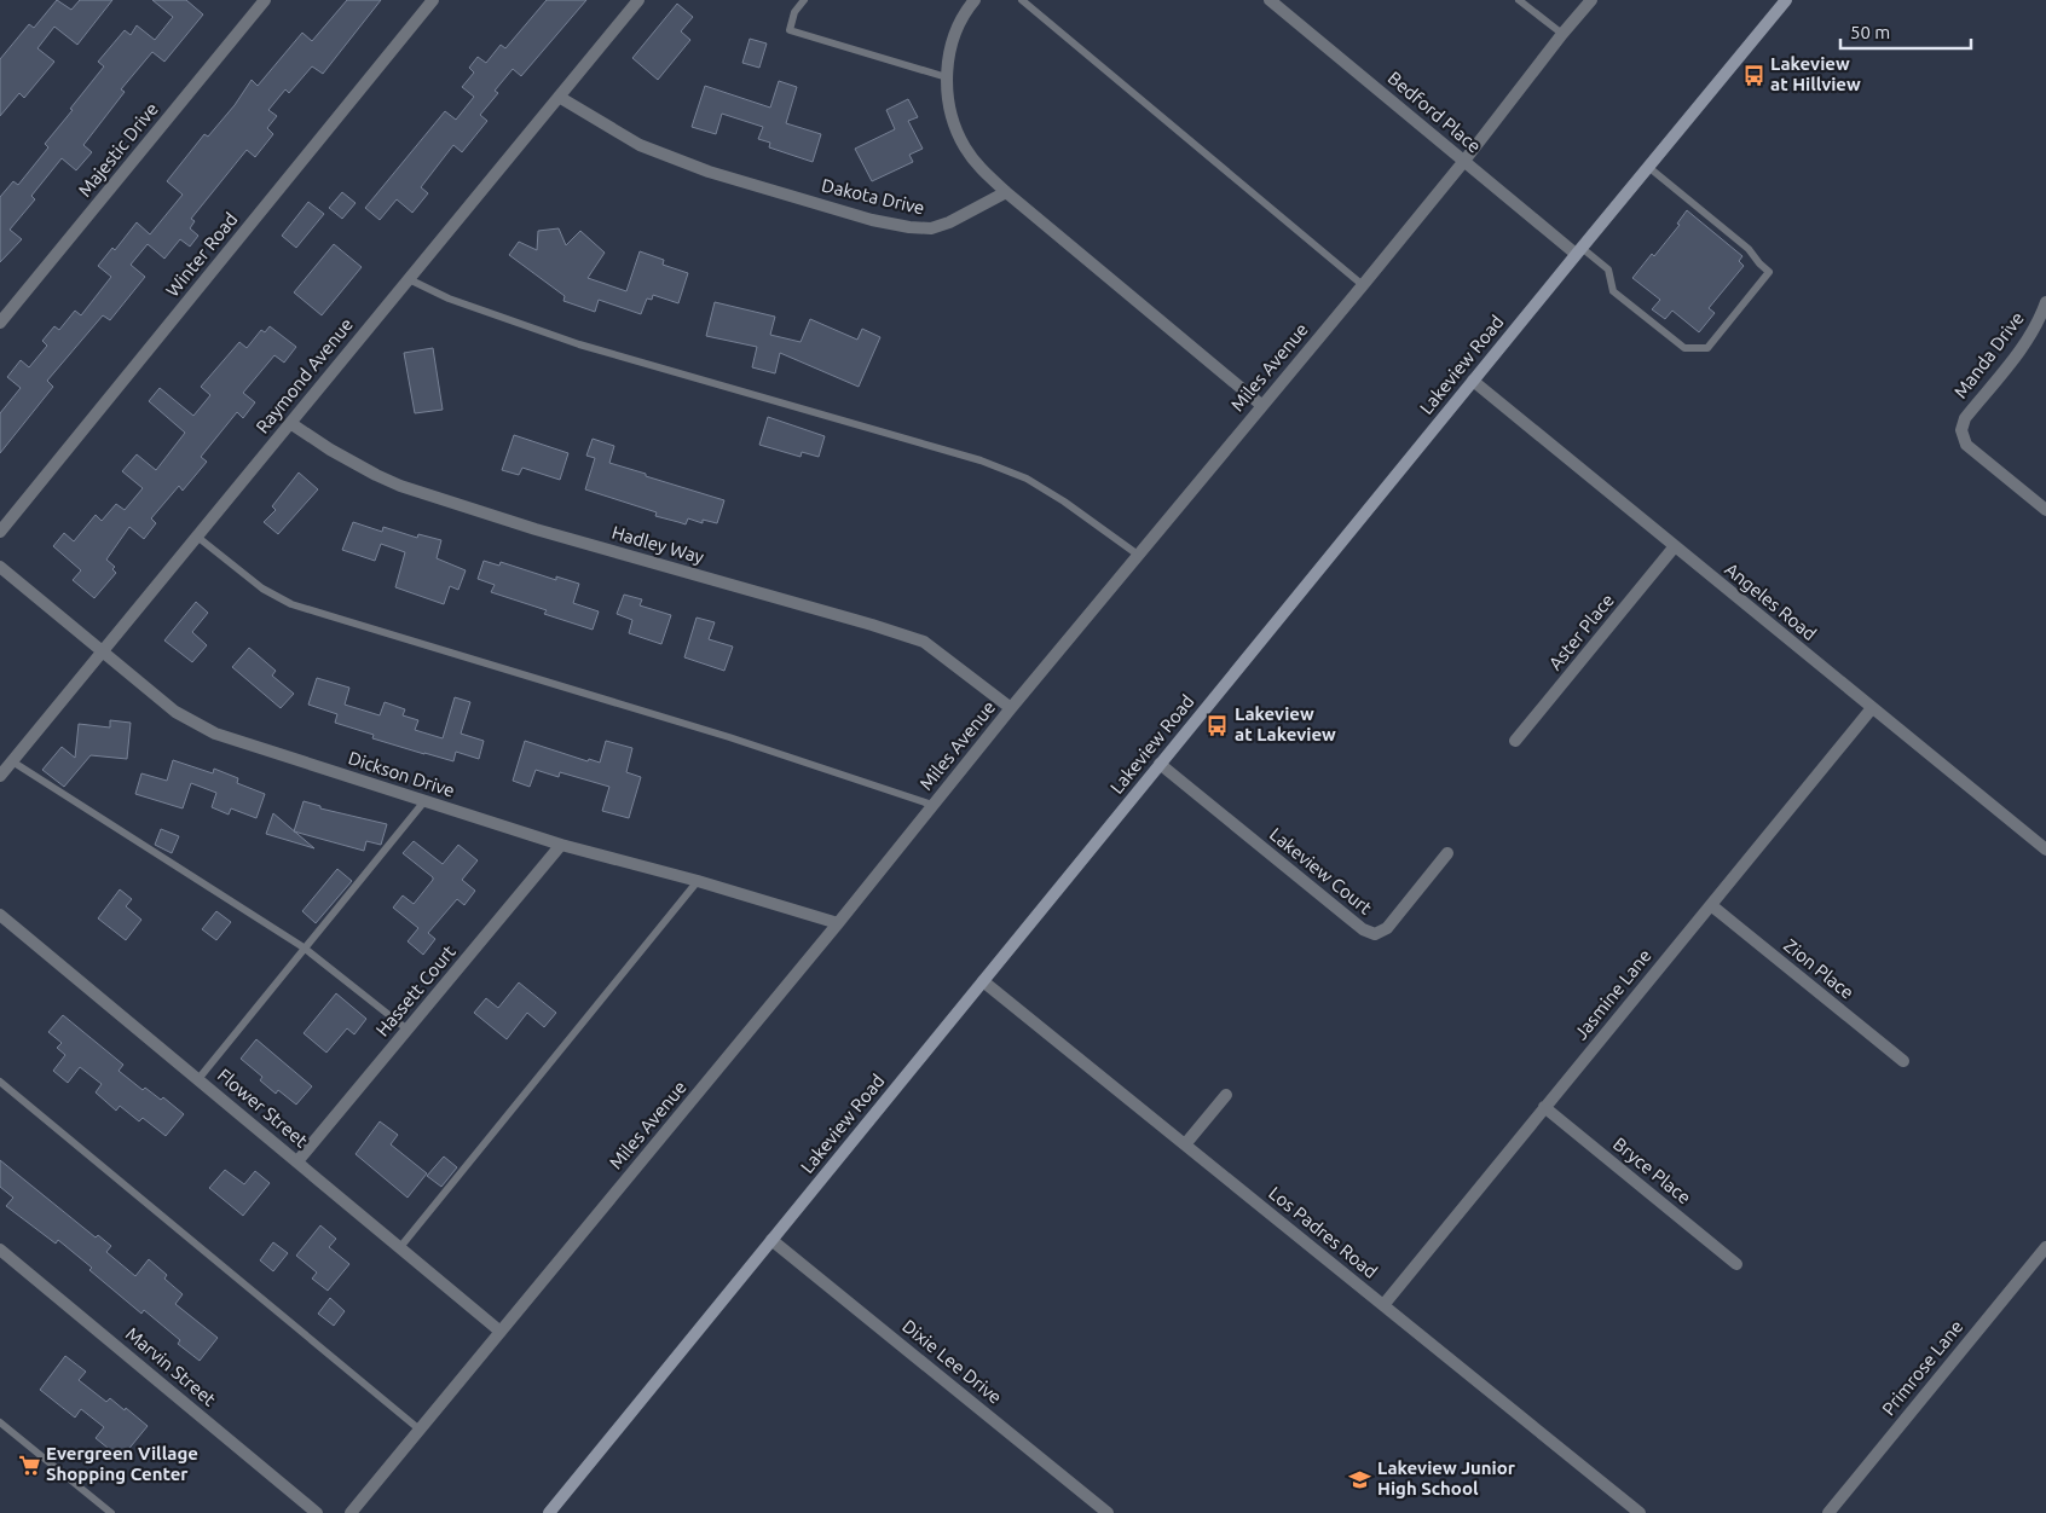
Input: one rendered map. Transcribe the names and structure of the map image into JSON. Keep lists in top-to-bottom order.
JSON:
{
  "streets": {
    "main road": ["Lakeview Road"],
    "street": [
      "Bedford Place",
      "Majestic Drive",
      "Dakota Drive",
      "Winter Road",
      "Manda Drive",
      "Miles Avenue",
      "Raymond Avenue",
      "Hadley Way",
      "Angeles Road",
      "Aster Place",
      "Dickson Drive",
      "Lakeview Court",
      "Zion Place",
      "Hassett Court",
      "Jasmine Lane",
      "Flower Street",
      "Bryce Place",
      "Los Padres Road",
      "Dixie Lee Drive",
      "Marvin Street",
      "Primrose Lane"
    ]
  },
  "crossings": [
    ["Bedford Place", "Lakeview Road"],
    ["Bedford Place", "Miles Avenue"],
    ["Dakota Drive", "Raymond Avenue"],
    ["Lakeview Road", "Angeles Road"],
    ["Lakeview Road", "Lakeview Court"],
    ["Lakeview Road", "Los Padres Road"],
    ["Lakeview Road", "Dixie Lee Drive"],
    ["Miles Avenue", "Hadley Way"],
    ["Miles Avenue", "Dickson Drive"],
    ["Miles Avenue", "Flower Street"],
    ["Raymond Avenue", "Hadley Way"],
    ["Raymond Avenue", "Dickson Drive"],
    ["Angeles Road", "Aster Place"],
    ["Angeles Road", "Jasmine Lane"],
    ["Dickson Drive", "Hassett Court"],
    ["Zion Place", "Jasmine Lane"],
    ["Hassett Court", "Flower Street"],
    ["Jasmine Lane", "Bryce Place"],
    ["Jasmine Lane", "Los Padres Road"]
  ],
  "places": {
    "bus stop": ["Lakeview at Hillview", "Lakeview at Lakeview"],
    "supermarket": ["Evergreen Village Shopping Center"],
    "school or university": ["Lakeview Junior High School"]
  },
  "scale_bar": "50 m"
}
